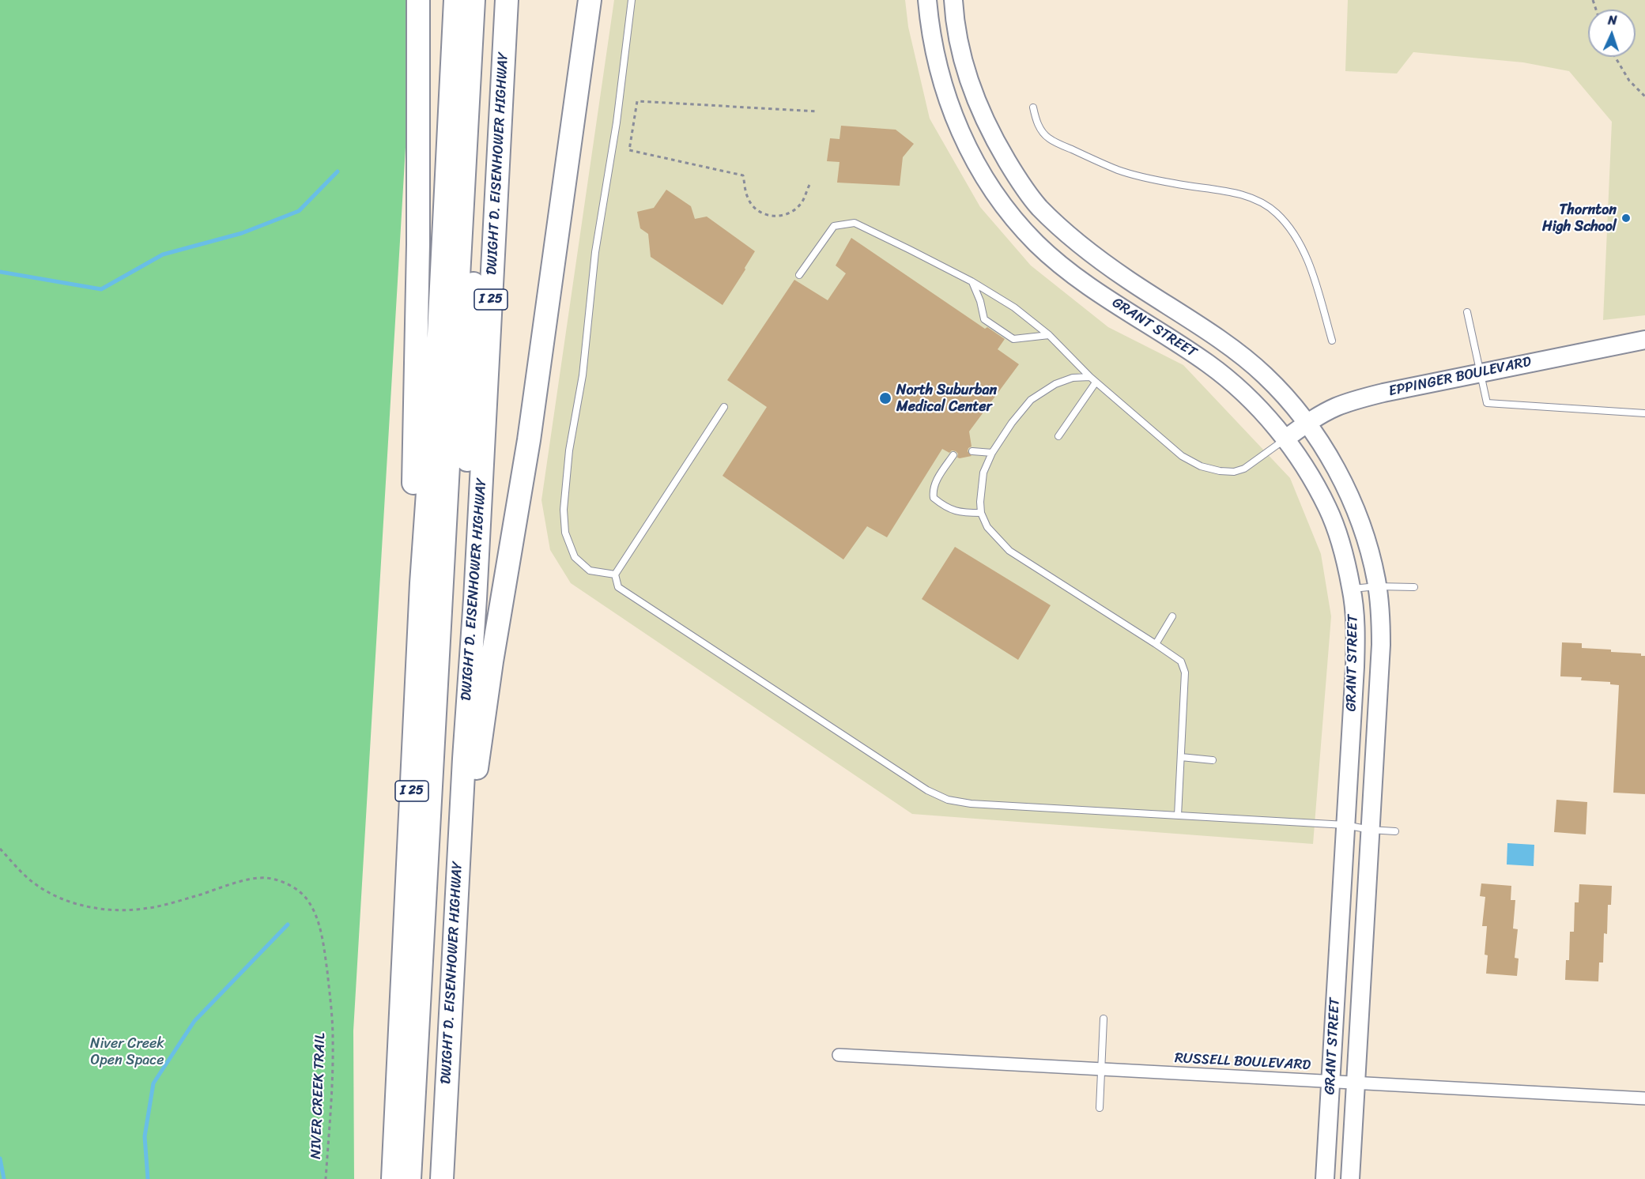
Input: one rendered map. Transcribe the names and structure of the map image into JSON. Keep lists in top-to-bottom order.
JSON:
{
  "streets": {
    "highway": ["DWIGHT D. EISENHOWER HIGHWAY", "I 25"],
    "street": ["GRANT STREET", "EPPINGER BOULEVARD", "RUSSELL BOULEVARD"],
    "path": ["NIVER CREEK TRAIL"]
  },
  "crossings": [
    ["GRANT STREET", "EPPINGER BOULEVARD"],
    ["GRANT STREET", "RUSSELL BOULEVARD"]
  ],
  "parks": ["Niver Creek Open Space"],
  "places": ["Thornton High School", "North Suburban Medical Center"],
  "north": "top"
}
